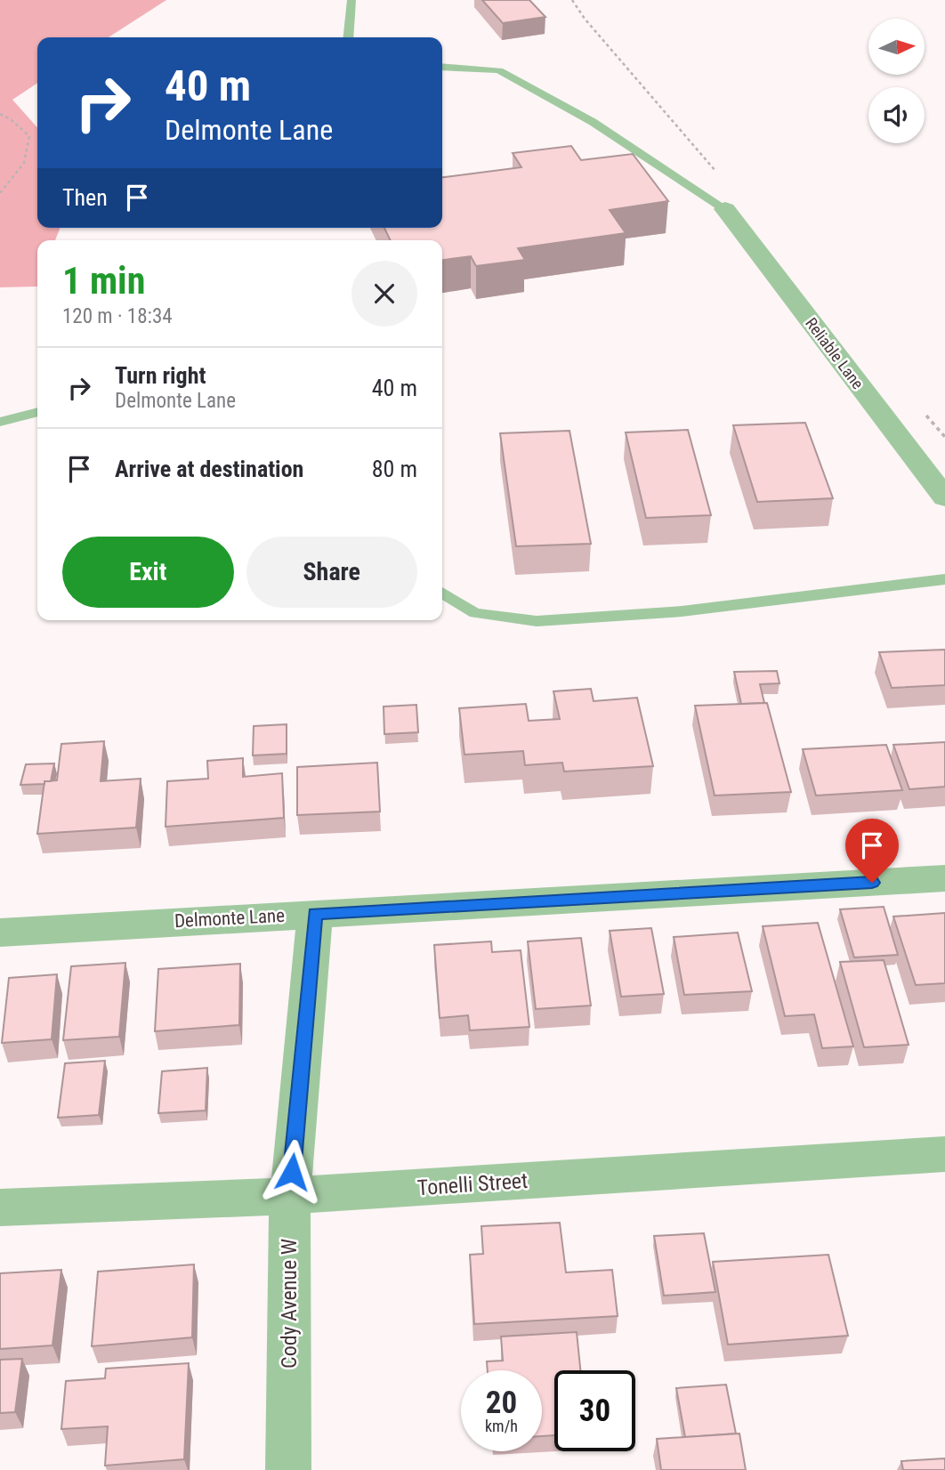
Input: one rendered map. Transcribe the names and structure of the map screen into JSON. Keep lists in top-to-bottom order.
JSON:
{
  "streets": {
    "street": [
      "Reliable Lane",
      "Delmonte Lane",
      "Tonelli Street",
      "Cody Avenue W"
    ]
  },
  "crossings": [
    ["Delmonte Lane", "Cody Avenue W"],
    ["Tonelli Street", "Cody Avenue W"]
  ],
  "north": "right",
  "page": {
    "turn": ["40 m", "Delmonte Lane"],
    "then": "Then",
    "heading": ["1 min", "120 m · 18:34"],
    "list": [
      {
        "name": "Turn right",
        "note": "Delmonte Lane",
        "value": "40 m"
      },
      {
        "name": "Arrive at destination",
        "value": "80 m"
      }
    ],
    "buttons": ["Exit", "Share"],
    "speed": "20 km/h",
    "limit": "30"
  }
}
